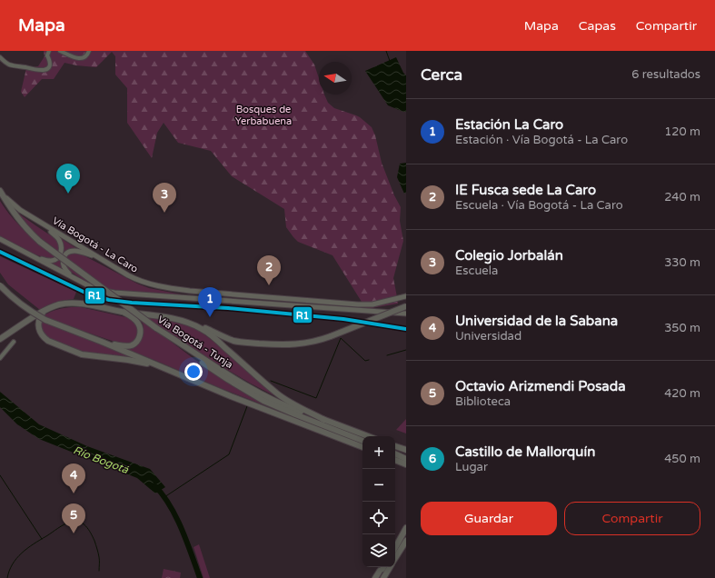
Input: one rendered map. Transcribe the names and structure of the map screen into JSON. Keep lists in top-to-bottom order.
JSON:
{
  "streets": {
    "highway": ["Vía Bogotá - Tunja"],
    "main road": ["Vía Bogotá - La Caro"]
  },
  "crossings": [
    ["Vía Bogotá - La Caro", "Vía Bogotá - Tunja"]
  ],
  "water": ["Río Bogotá"],
  "parks": ["Bosques de Yerbabuena"],
  "lines": ["transit line R1"],
  "north": "left",
  "page": {
    "header": "Mapa",
    "nav": ["Mapa", "Capas", "Compartir"],
    "heading": ["Cerca", "6 resultados"],
    "list": [
      {
        "mark": "1",
        "name": "Estación La Caro",
        "note": "Estación · Vía Bogotá - La Caro",
        "value": "120 m"
      },
      {
        "mark": "2",
        "name": "IE Fusca sede La Caro",
        "note": "Escuela · Vía Bogotá - La Caro",
        "value": "240 m"
      },
      {
        "mark": "3",
        "name": "Colegio Jorbalán",
        "note": "Escuela",
        "value": "330 m"
      },
      {
        "mark": "4",
        "name": "Universidad de la Sabana",
        "note": "Universidad",
        "value": "350 m"
      },
      {
        "mark": "5",
        "name": "Octavio Arizmendi Posada",
        "note": "Biblioteca",
        "value": "420 m"
      },
      {
        "mark": "6",
        "name": "Castillo de Mallorquín",
        "note": "Lugar",
        "value": "450 m"
      }
    ],
    "pins": [
      "6",
      "3",
      "2",
      "1",
      "4",
      "5"
    ],
    "map_buttons": ["+", "−"],
    "buttons": ["Guardar", "Compartir"]
  }
}
